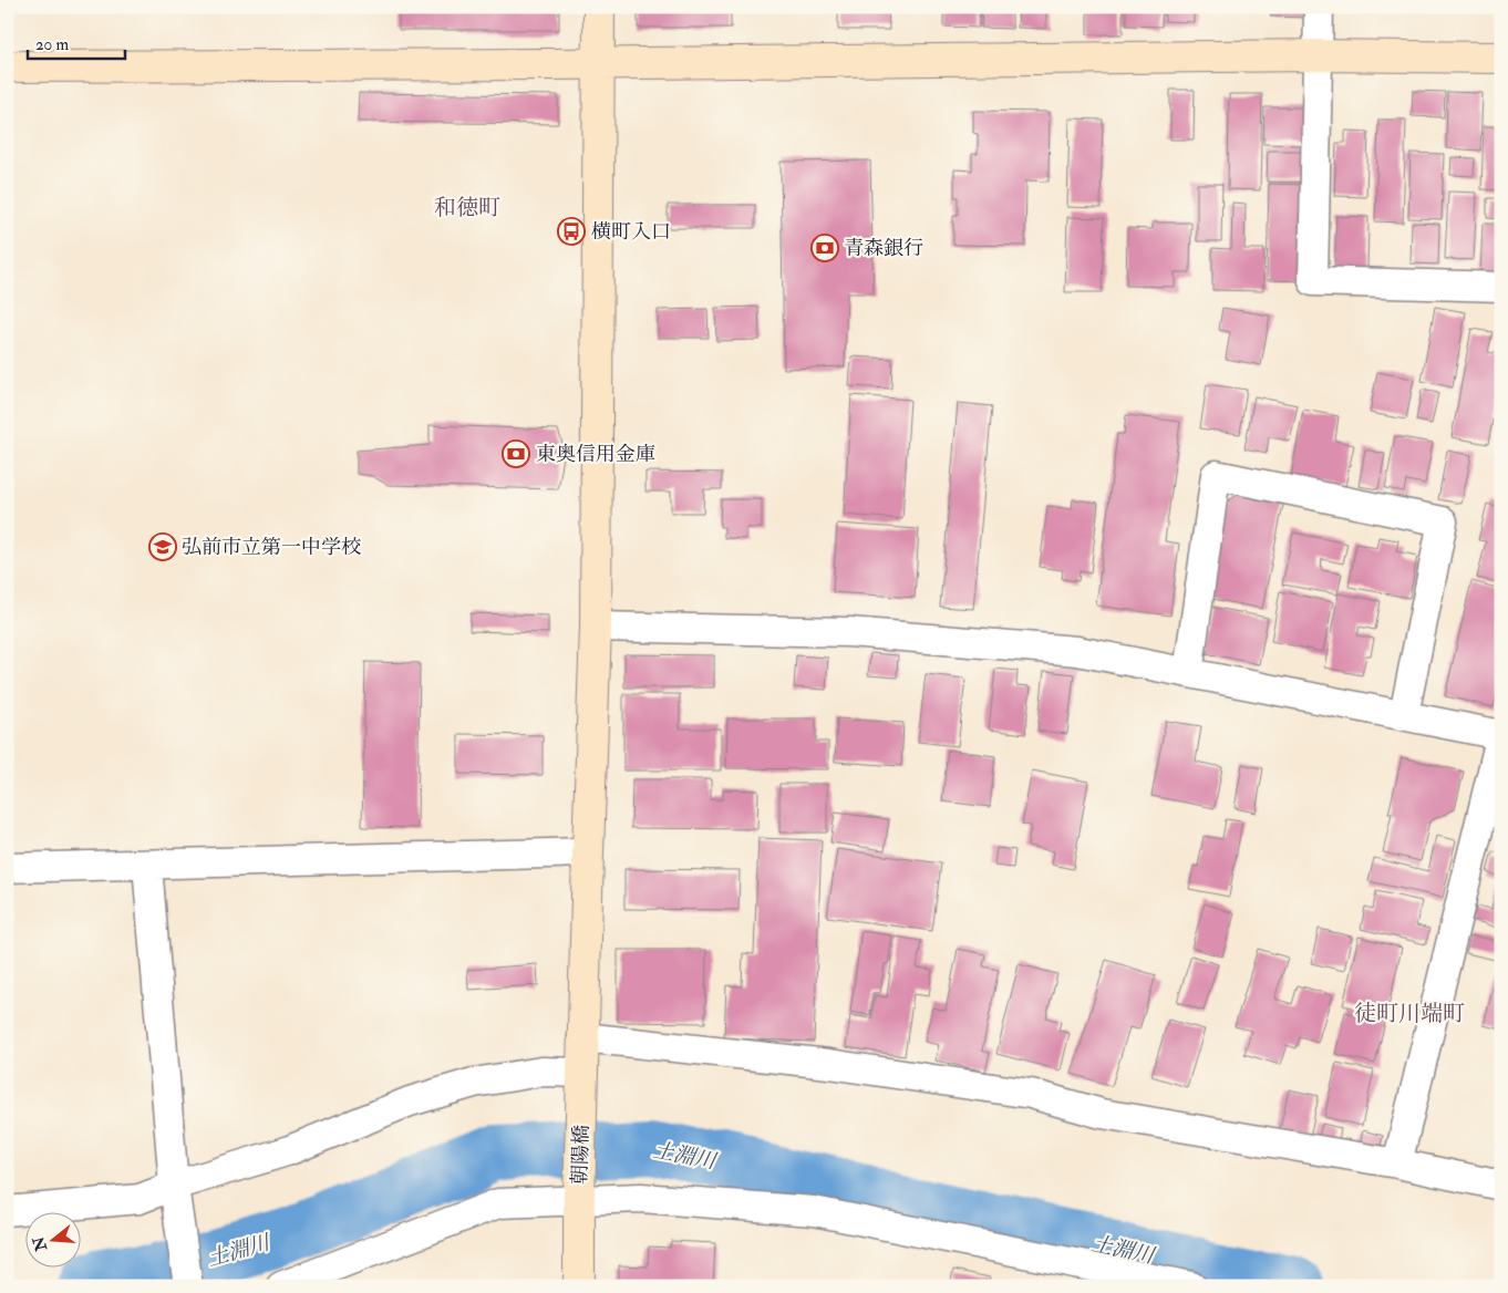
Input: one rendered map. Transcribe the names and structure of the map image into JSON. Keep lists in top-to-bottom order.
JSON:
{
  "streets": {
    "street": ["朝陽橋"]
  },
  "districts": ["和徳町", "徒町川端町"],
  "water": ["土淵川"],
  "places": {
    "bus stop": ["横町入口"],
    "bank": ["青森銀行", "東奥信用金庫"],
    "school or university": ["弘前市立第一中学校"]
  },
  "scale_bar": "20 m",
  "north": "left"
}
